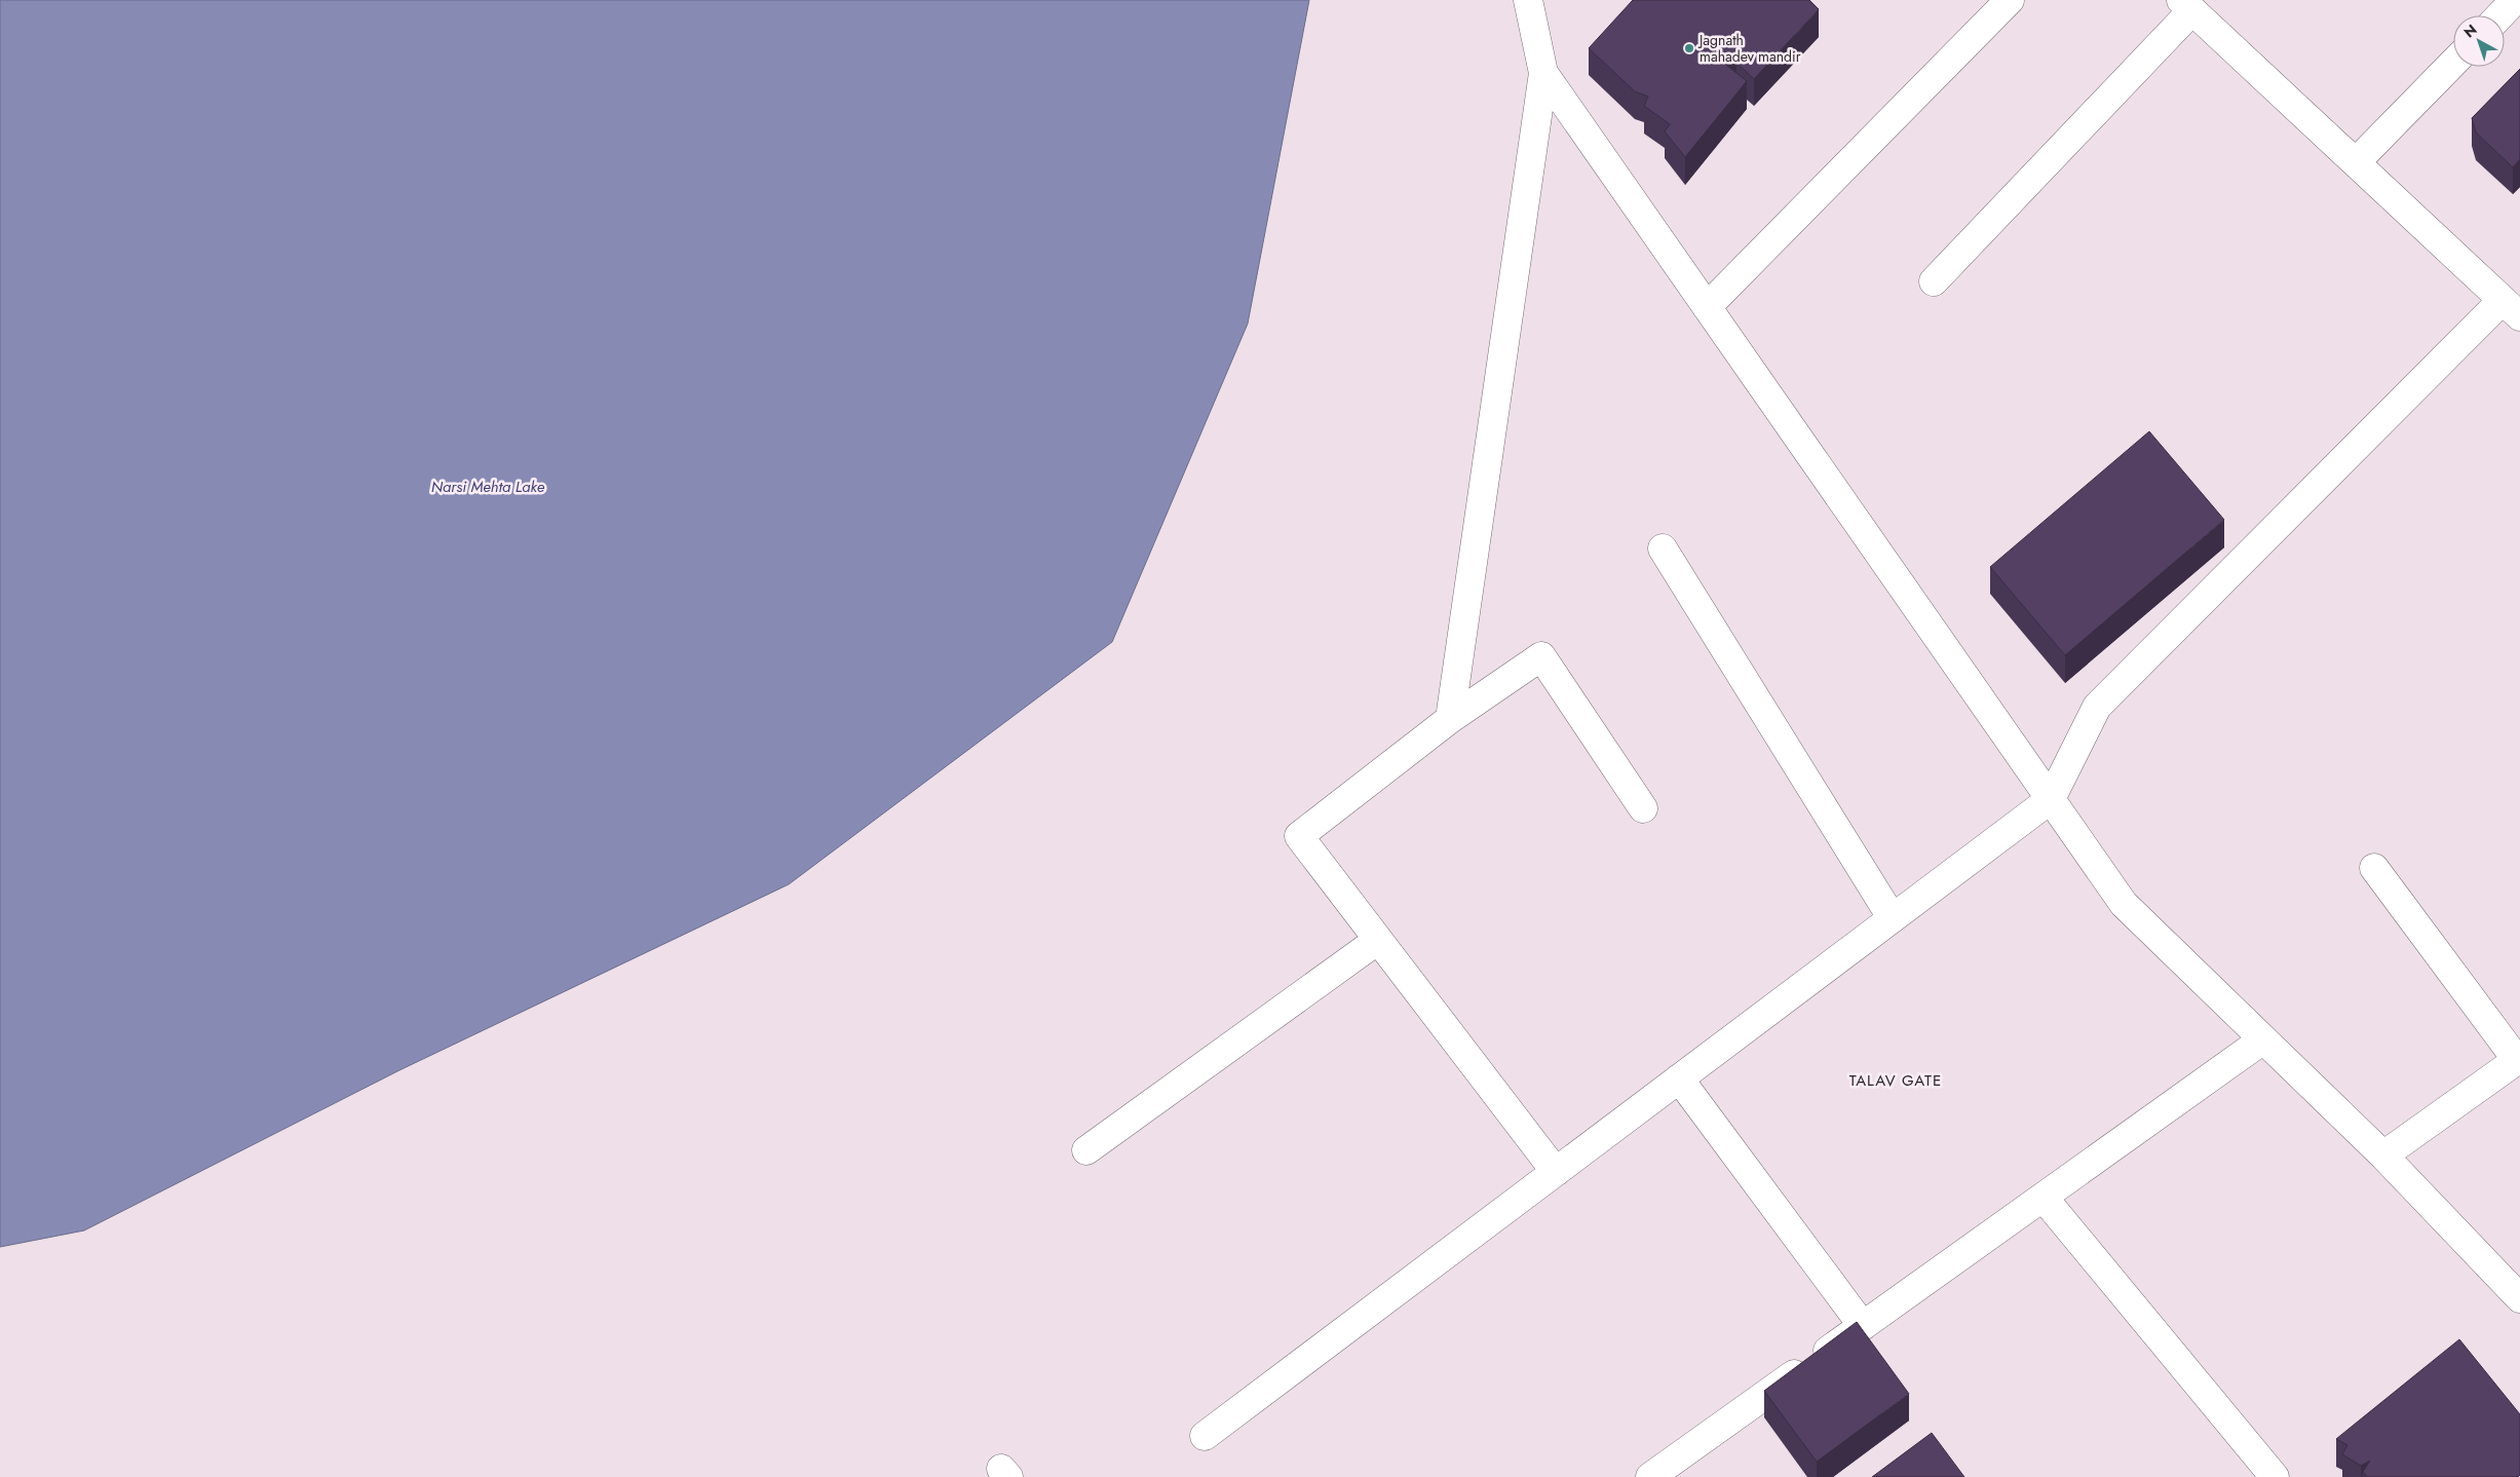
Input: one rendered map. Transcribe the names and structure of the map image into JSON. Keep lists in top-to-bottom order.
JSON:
{
  "districts": ["TALAV GATE"],
  "water": ["Narsi Mehta Lake"],
  "places": ["Jagnath mahadev mandir"],
  "north": "top left"
}
